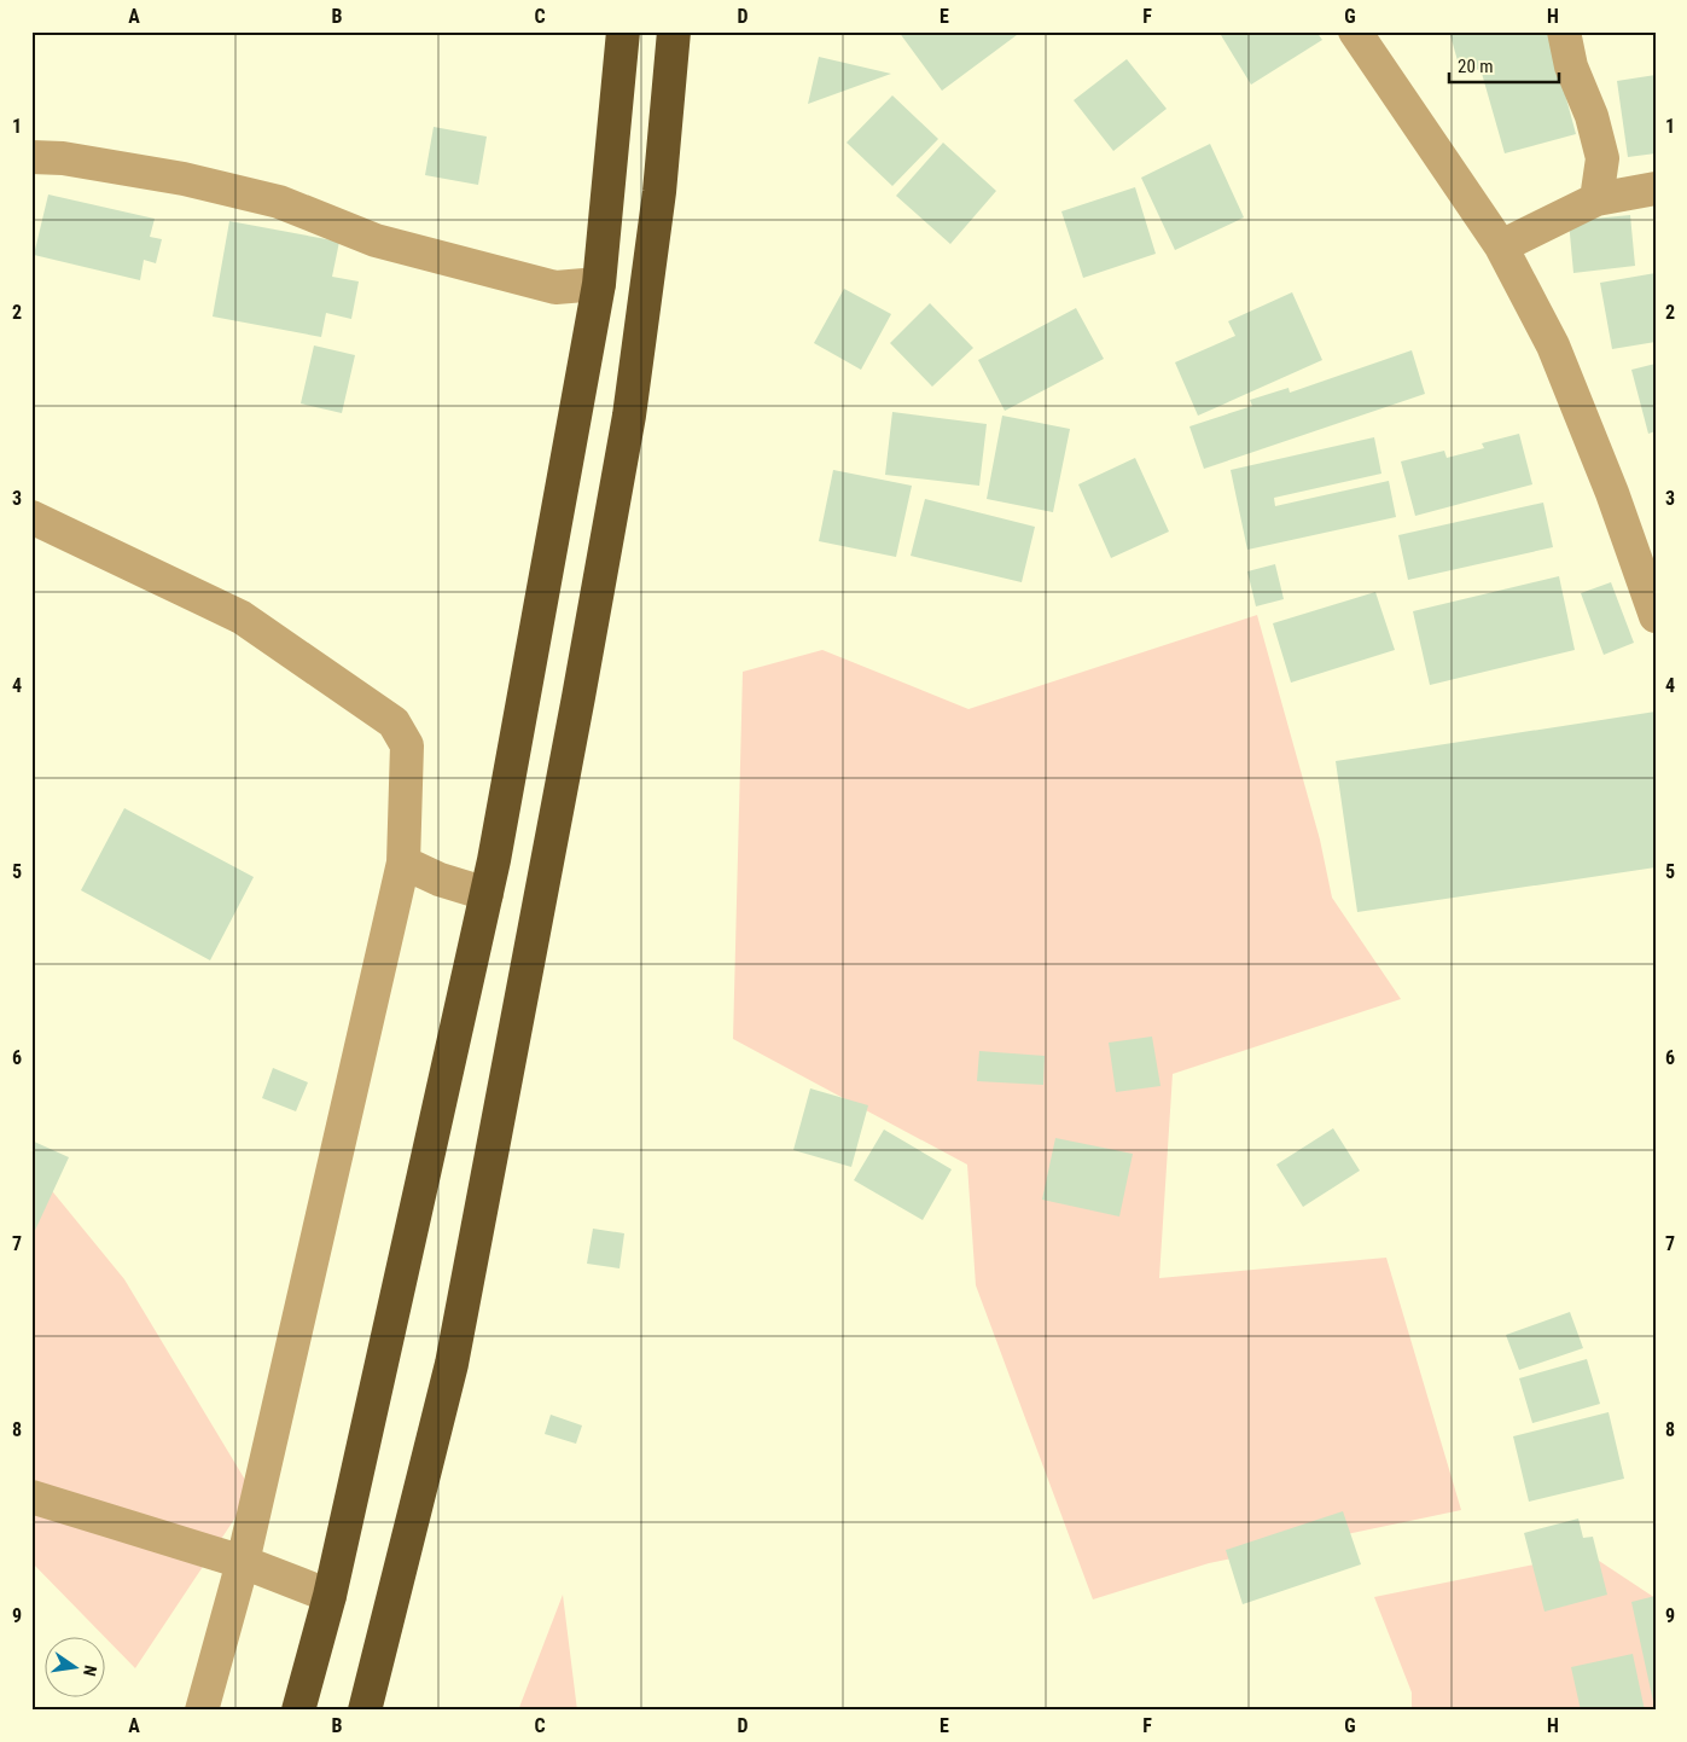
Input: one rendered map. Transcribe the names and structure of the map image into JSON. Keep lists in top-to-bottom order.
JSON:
{
  "scale_bar": "20 m",
  "north": "right",
  "grid": {
    "columns": [
      "A",
      "B",
      "C",
      "D",
      "E",
      "F",
      "G",
      "H"
    ],
    "rows": [
      "1",
      "2",
      "3",
      "4",
      "5",
      "6",
      "7",
      "8",
      "9"
    ]
  }
}
